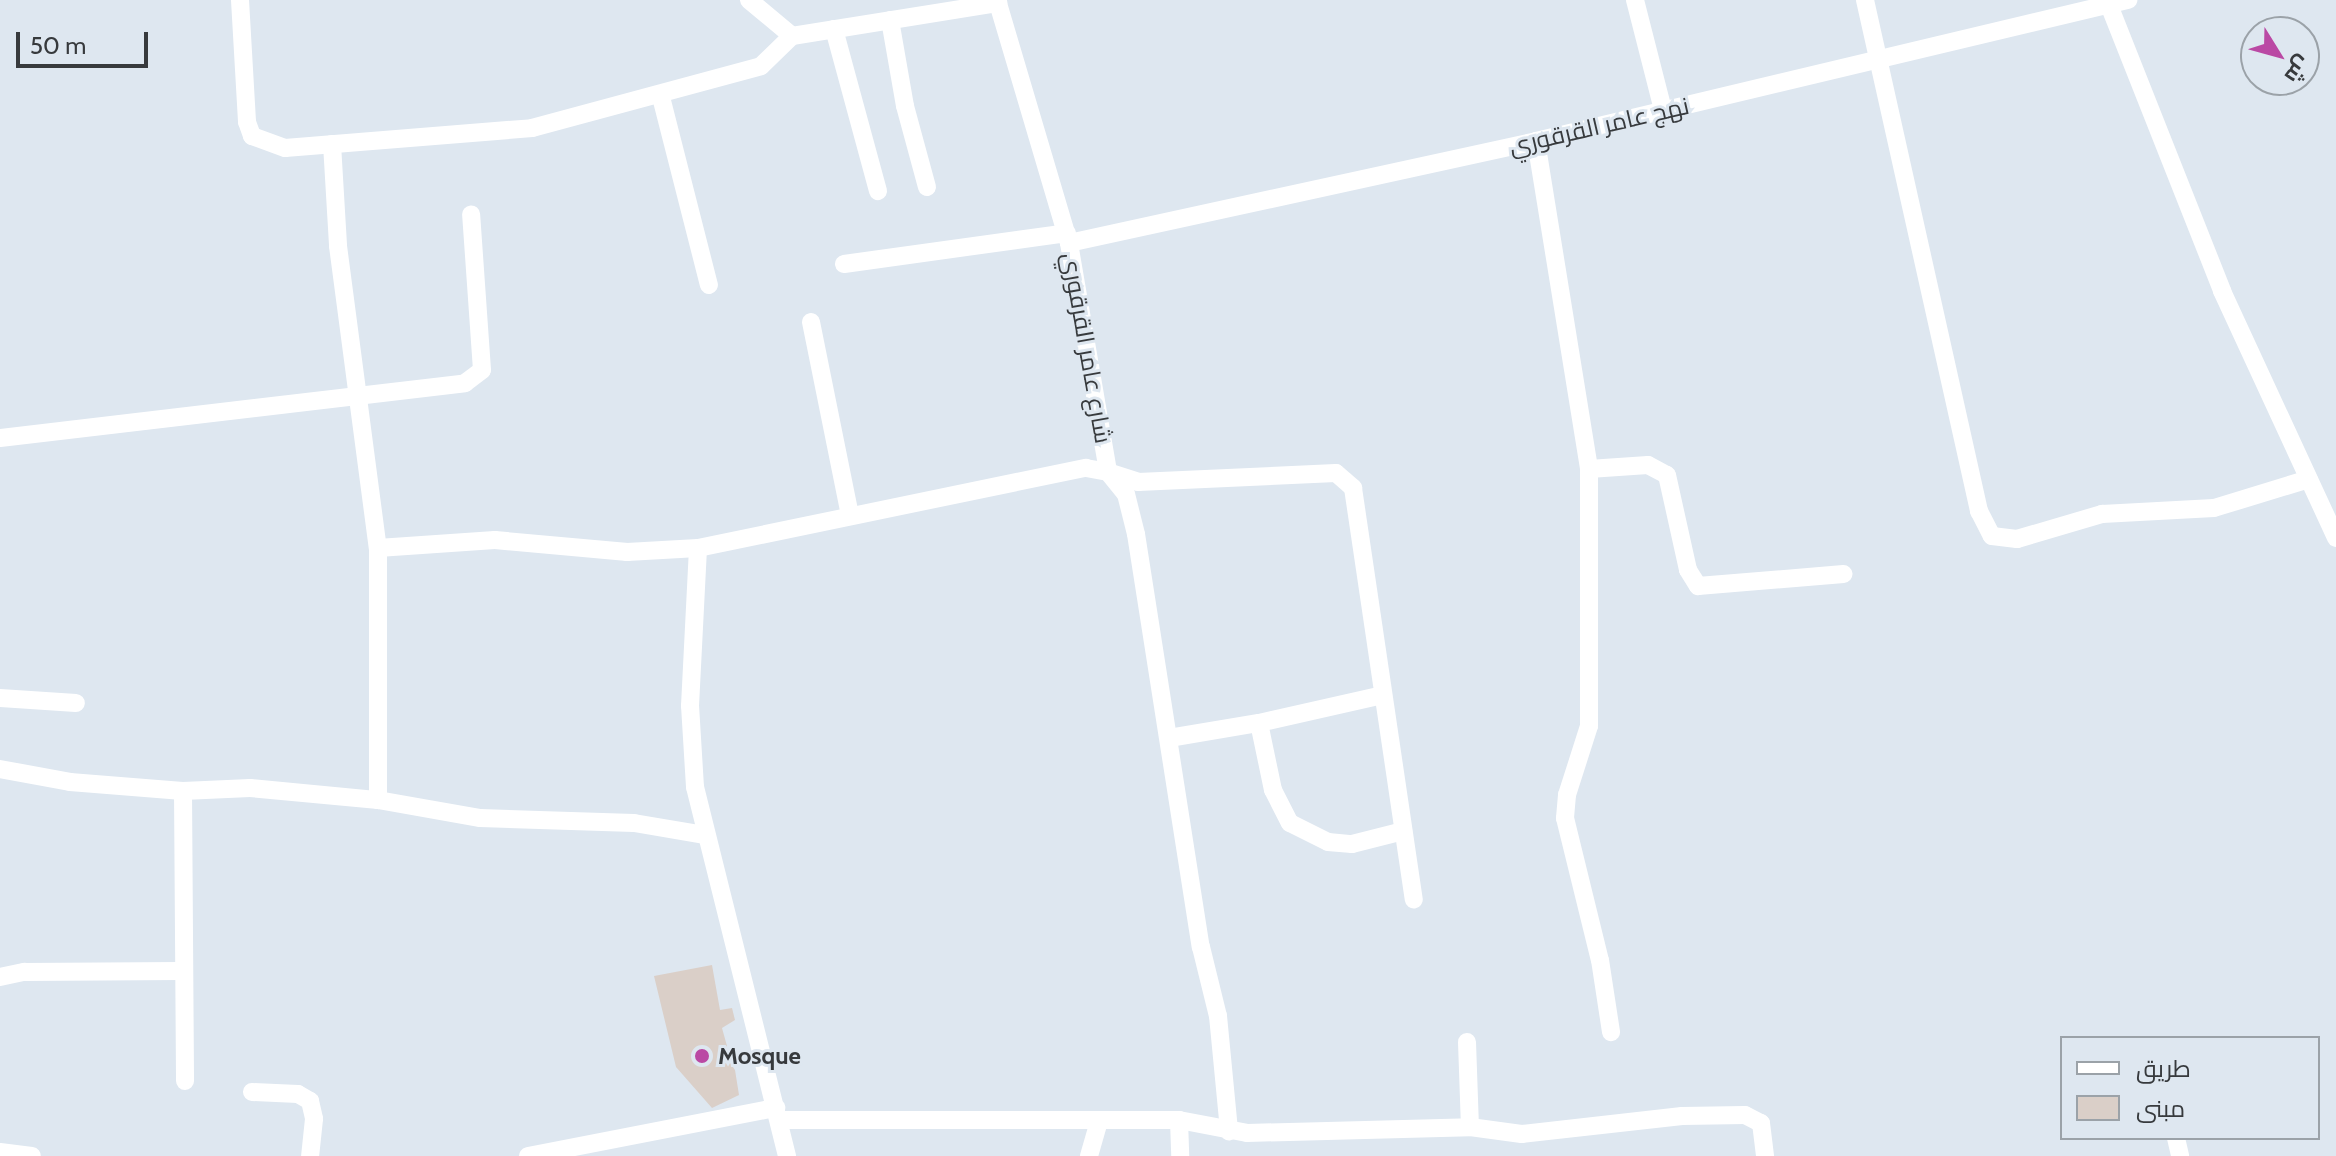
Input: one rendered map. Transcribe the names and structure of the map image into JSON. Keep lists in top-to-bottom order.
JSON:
{
  "streets": {
    "street": ["نهج عامر القرقوري", "شارع عامر القرقوري"]
  },
  "crossings": [
    ["نهج عامر القرقوري", "شارع عامر القرقوري"]
  ],
  "places": ["Mosque"],
  "legend": ["طريق", "مبنى"],
  "scale_bar": "50 m",
  "north": "bottom right"
}
